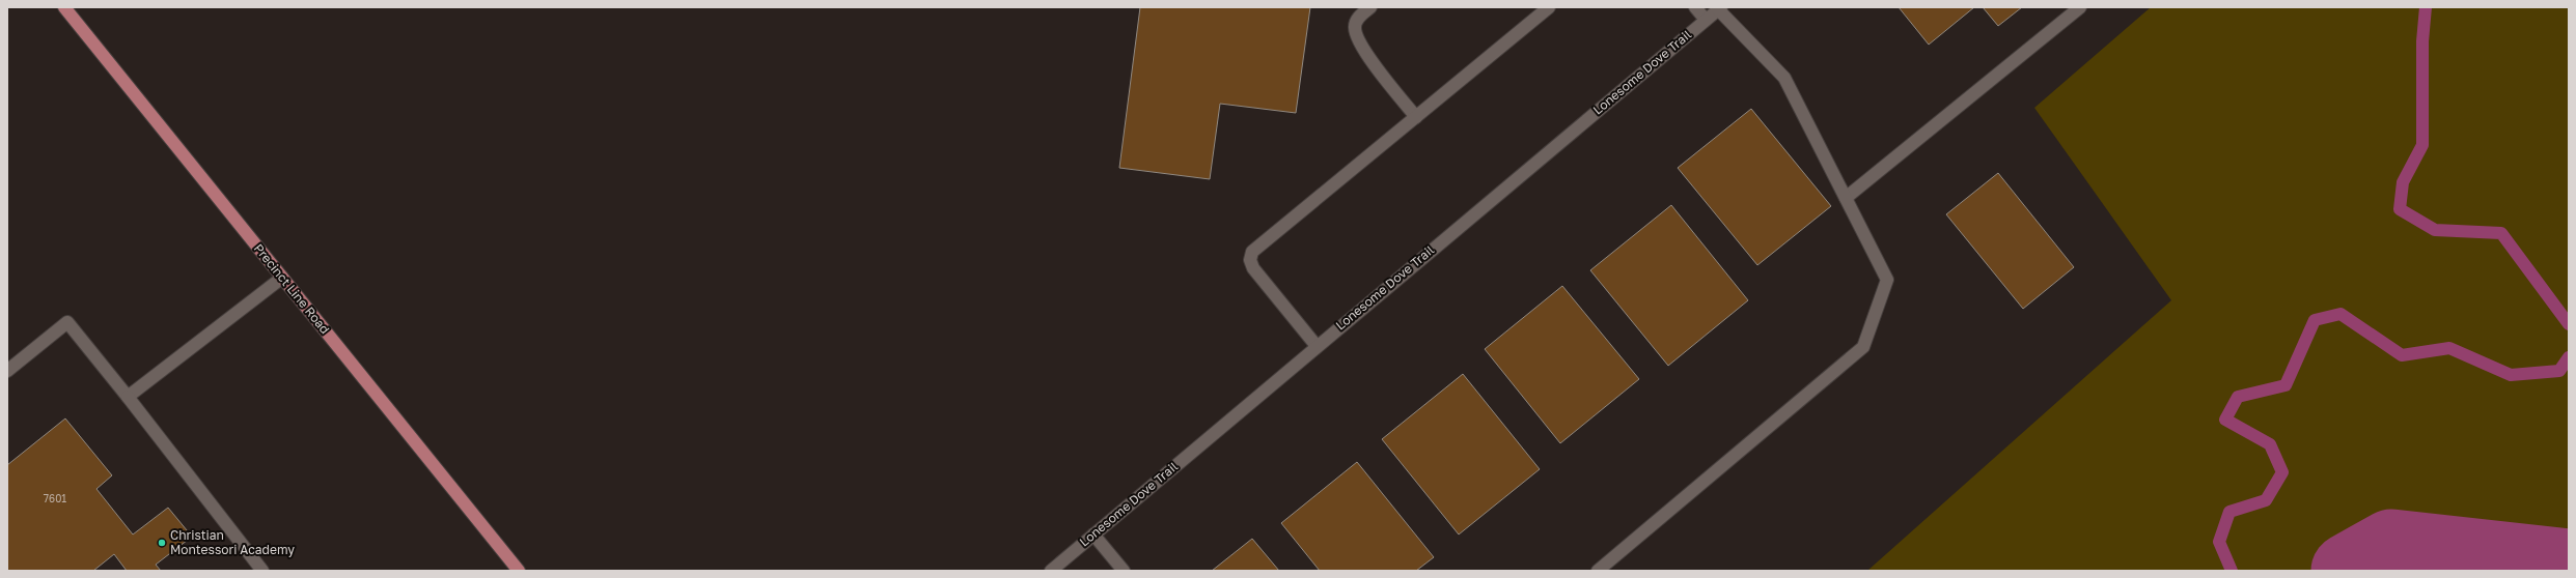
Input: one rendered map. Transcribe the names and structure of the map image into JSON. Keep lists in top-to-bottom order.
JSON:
{
  "streets": {
    "main road": ["Precinct Line Road"],
    "street": ["Lonesome Dove Trail"]
  },
  "places": ["Christian Montessori Academy"],
  "house_numbers": ["7601"]
}
